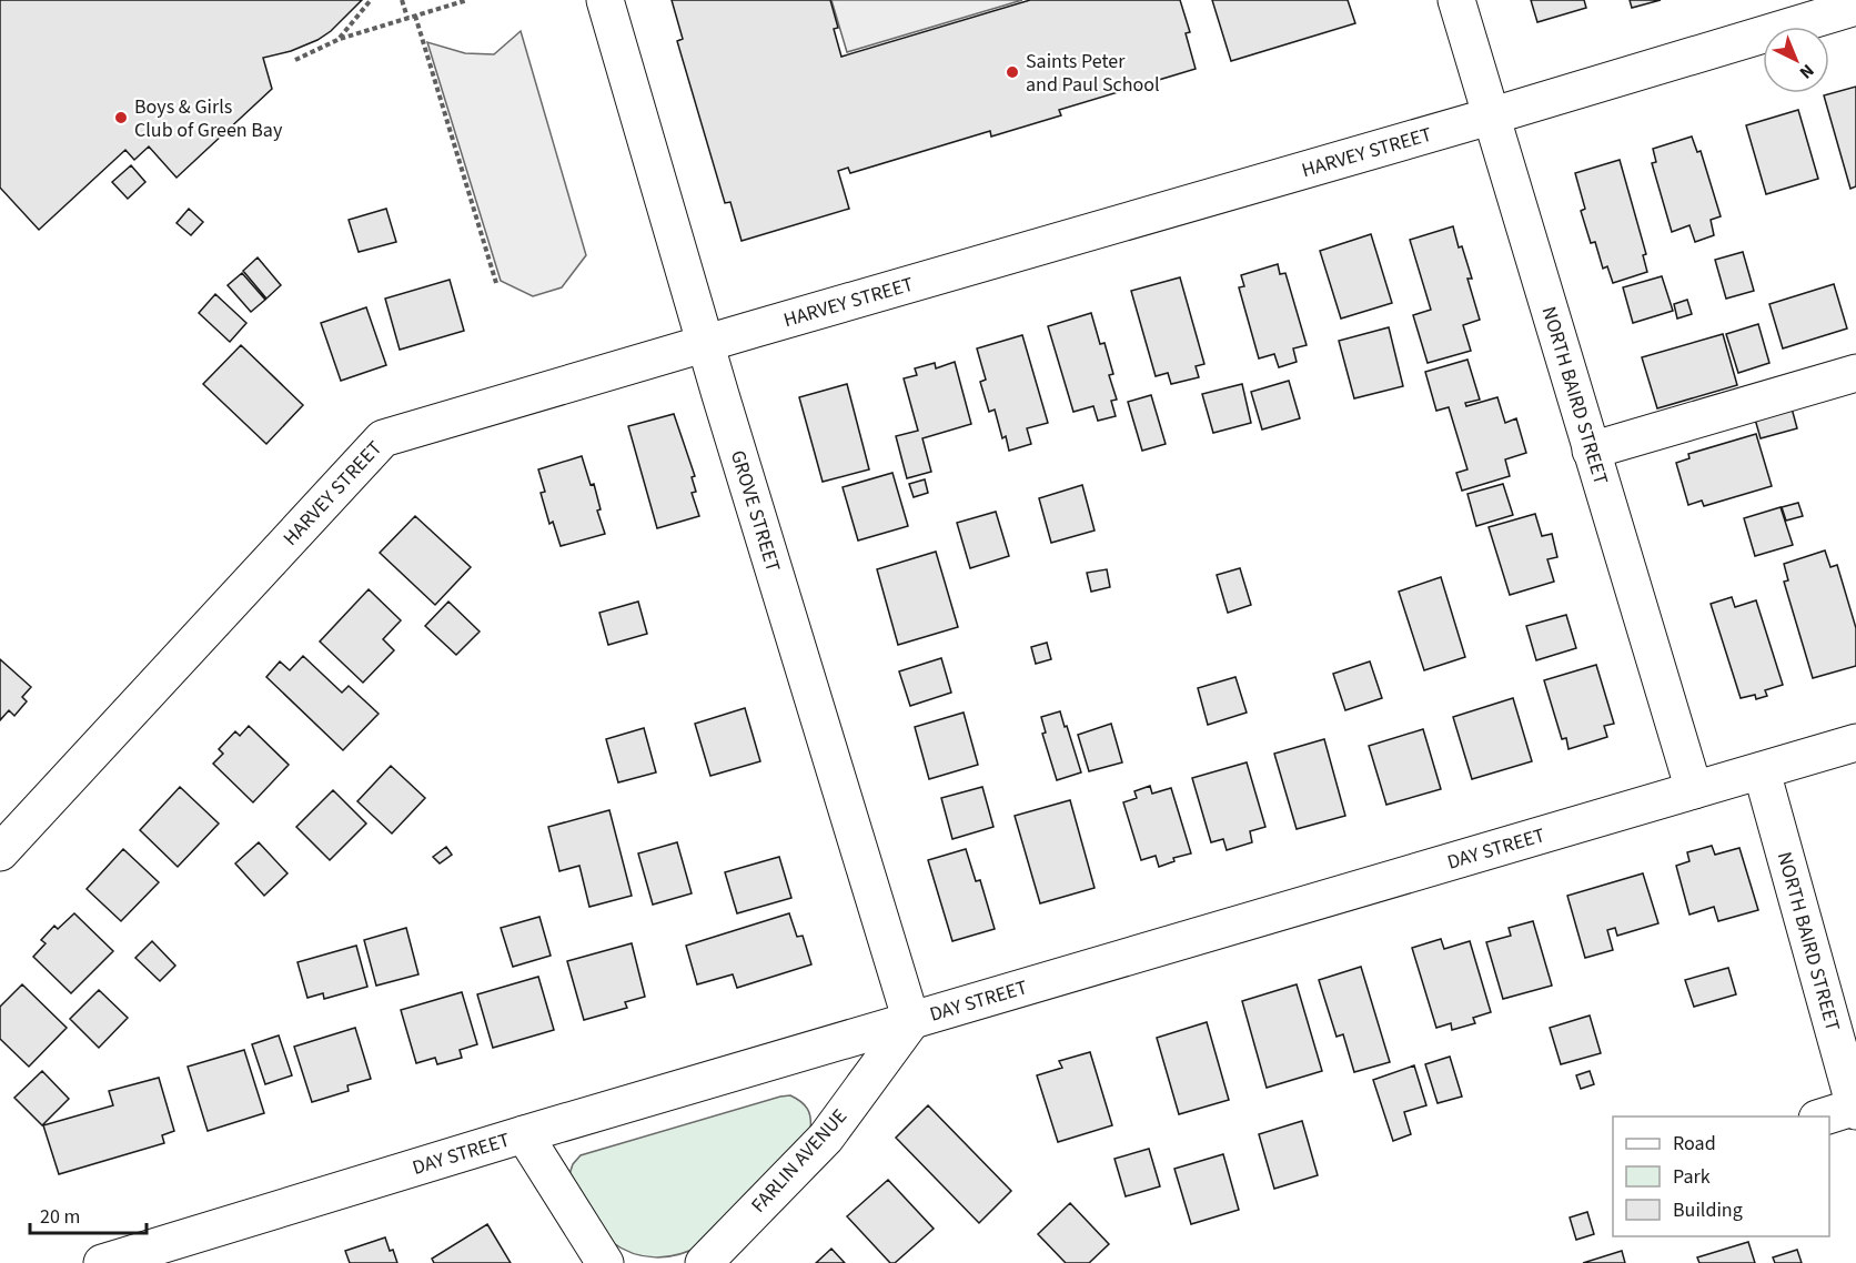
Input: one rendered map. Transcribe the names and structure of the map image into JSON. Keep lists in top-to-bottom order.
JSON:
{
  "streets": {
    "street": [
      "HARVEY STREET",
      "NORTH BAIRD STREET",
      "GROVE STREET",
      "DAY STREET",
      "FARLIN AVENUE"
    ]
  },
  "crossings": [
    ["HARVEY STREET", "NORTH BAIRD STREET"],
    ["HARVEY STREET", "GROVE STREET"],
    ["NORTH BAIRD STREET", "DAY STREET"],
    ["GROVE STREET", "DAY STREET"],
    ["GROVE STREET", "FARLIN AVENUE"],
    ["DAY STREET", "FARLIN AVENUE"]
  ],
  "places": ["Saints Peter and Paul School", "Boys & Girls Club of Green Bay"],
  "legend": ["Road", "Park", "Building"],
  "scale_bar": "20 m",
  "north": "bottom right"
}
